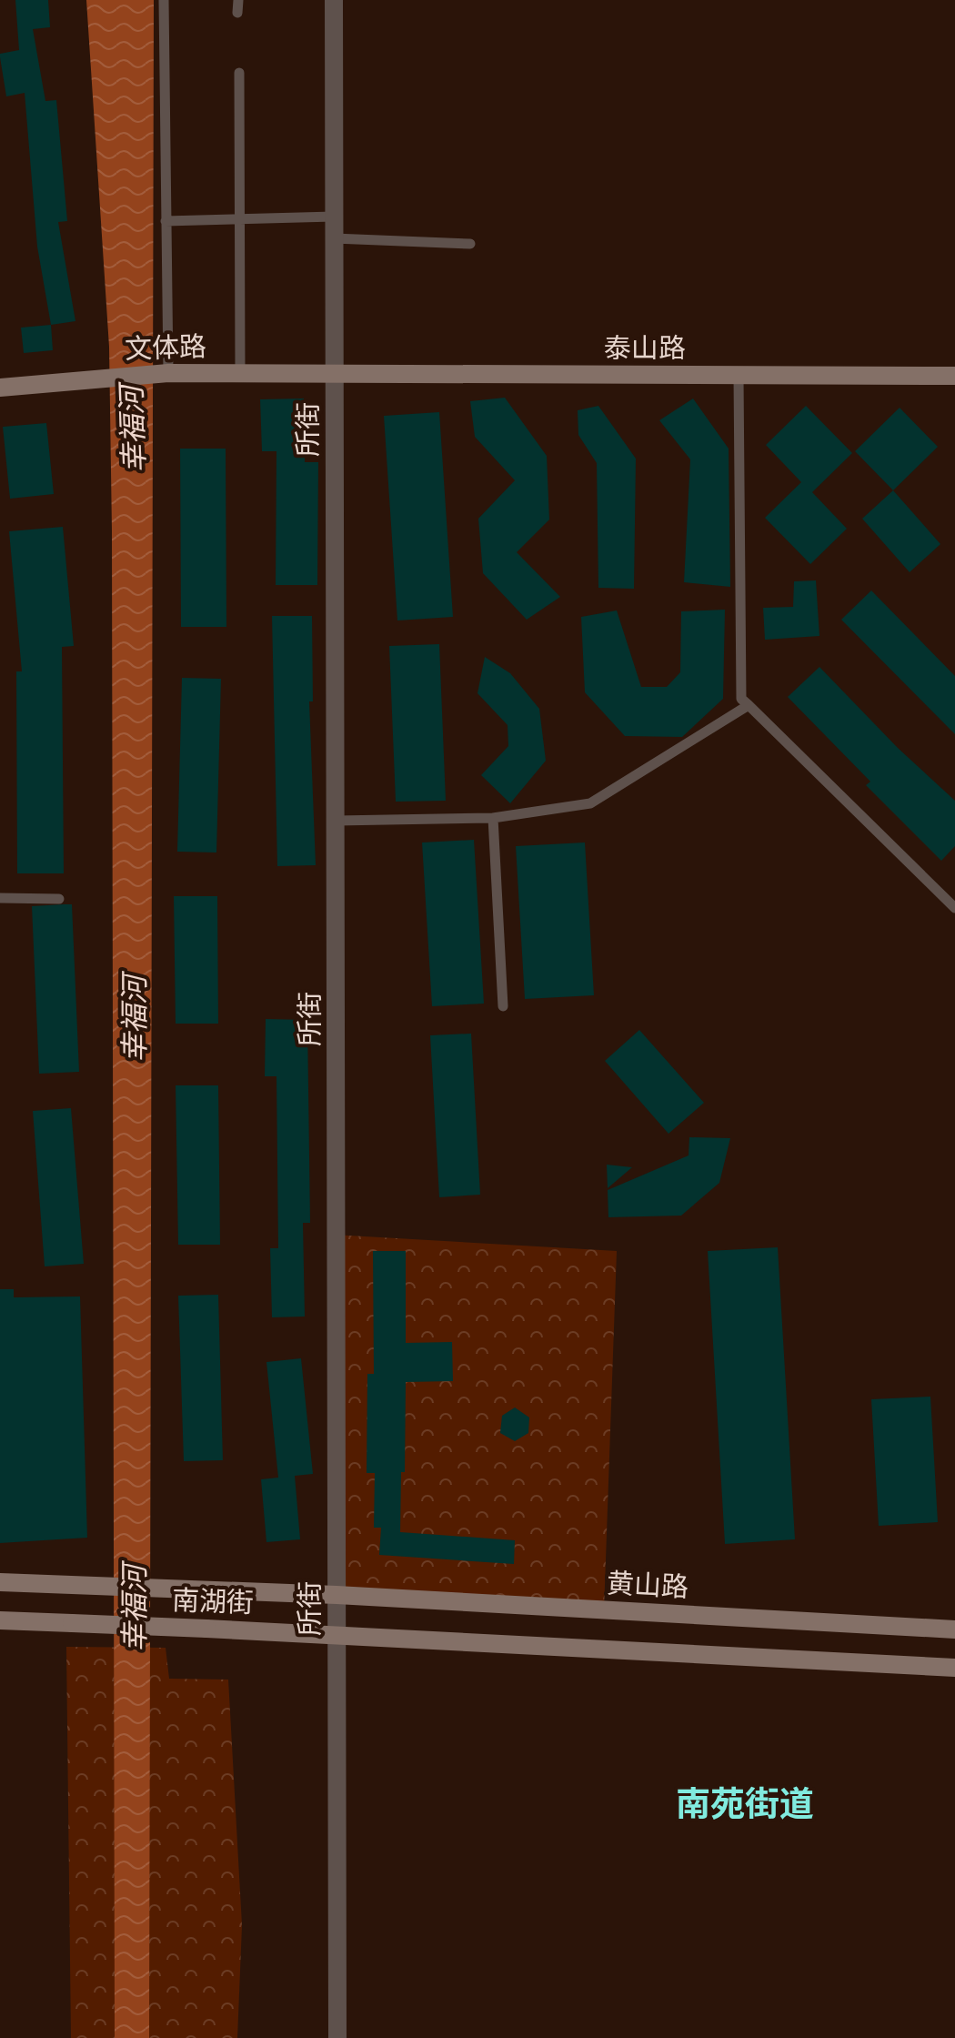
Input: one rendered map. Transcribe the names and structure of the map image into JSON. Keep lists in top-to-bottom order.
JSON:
{
  "streets": {
    "main road": [
      "文体路",
      "泰山路",
      "黄山路",
      "南湖街"
    ],
    "street": ["所街"]
  },
  "crossings": [
    ["文体路", "泰山路"],
    ["文体路", "所街"],
    ["泰山路", "所街"],
    ["所街", "黄山路"],
    ["所街", "南湖街"],
    ["黄山路", "南湖街"]
  ],
  "districts": ["南苑街道"],
  "water": ["幸福河"]
}
